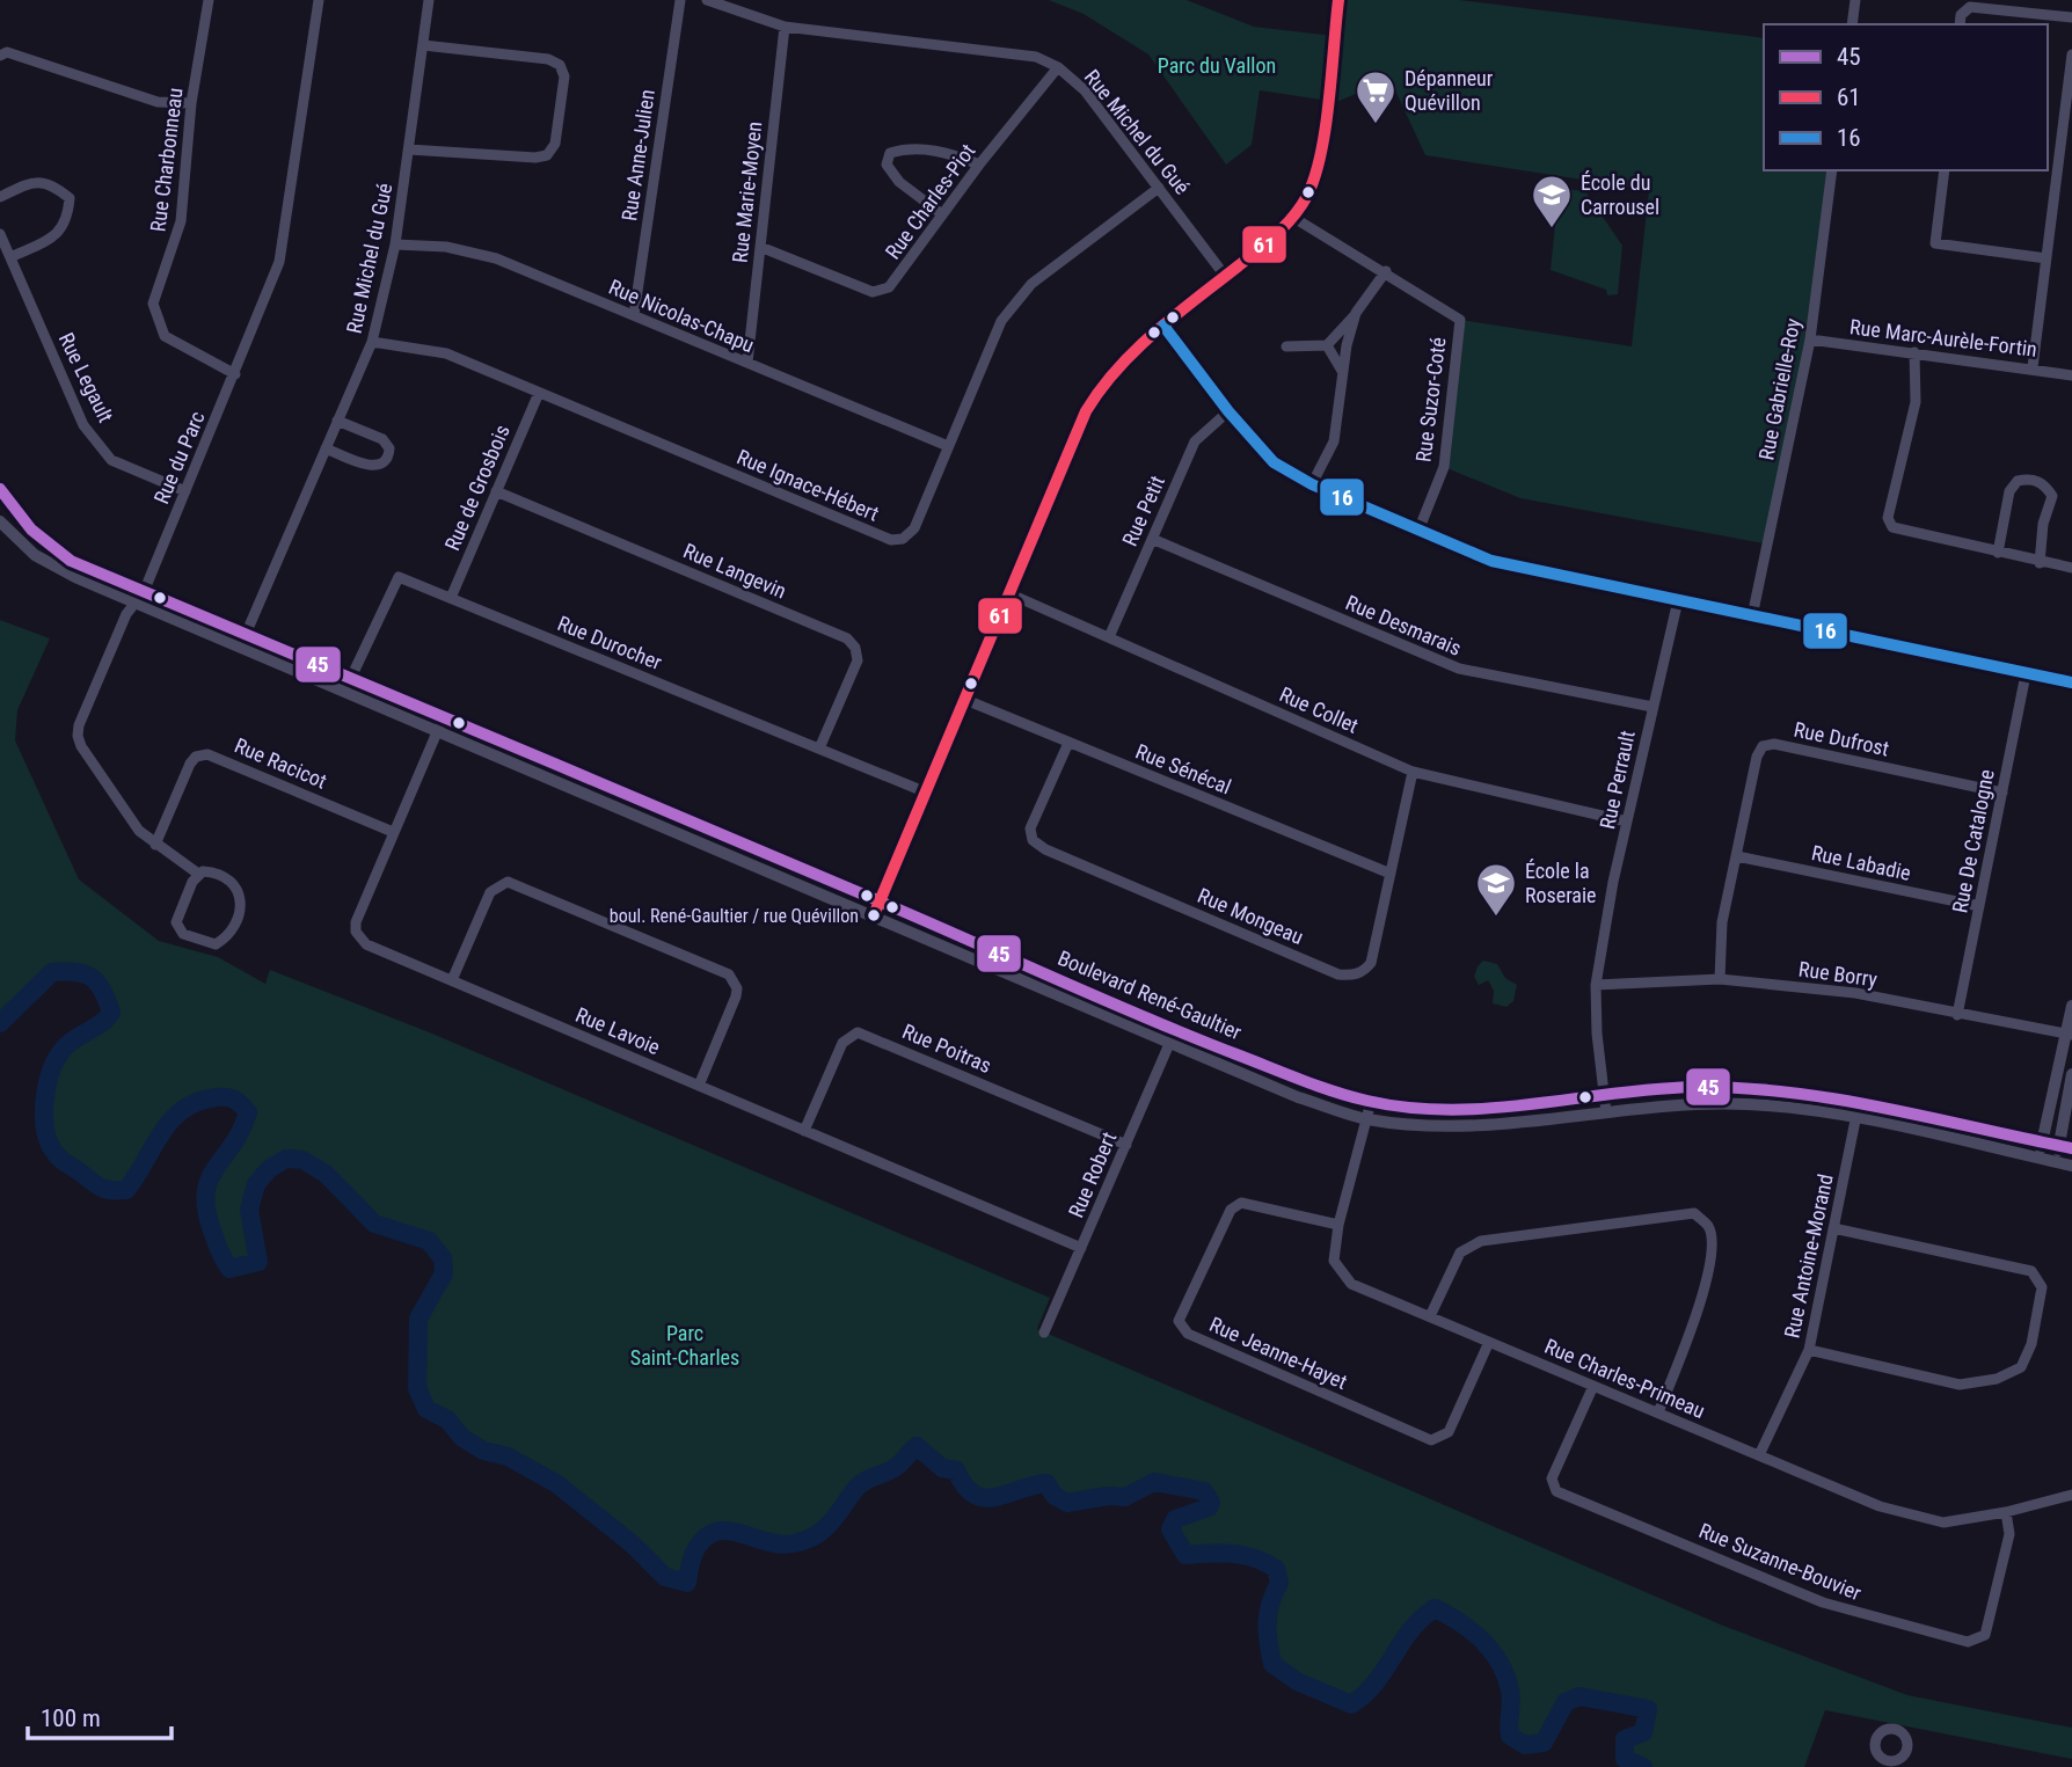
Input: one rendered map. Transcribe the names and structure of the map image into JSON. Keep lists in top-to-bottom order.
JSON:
{
  "streets": {
    "street": [
      "Rue Michel du Gué",
      "Rue Anne-Julien",
      "Rue Charbonneau",
      "Rue Marie-Moyen",
      "Rue Charles-Piot",
      "Rue Nicolas-Chapu",
      "Rue Marc-Aurèle-Fortin",
      "Rue Legault",
      "Rue Gabrielle-Roy",
      "Rue Suzor-Coté",
      "Rue du Parc",
      "Rue Ignace-Hébert",
      "Rue de Grosbois",
      "Rue Petit",
      "Rue Langevin",
      "Rue Desmarais",
      "Rue Durocher",
      "Rue Collet",
      "Rue Dufrost",
      "Rue Racicot",
      "Rue Sénécal",
      "Rue Perrault",
      "Rue De Catalogne",
      "Rue Labadie",
      "Rue Mongeau",
      "Rue Borry",
      "Boulevard René-Gaultier",
      "Rue Lavoie",
      "Rue Poitras",
      "Rue Robert",
      "Rue Antoine-Morand",
      "Rue Jeanne-Hayet",
      "Rue Charles-Primeau",
      "Rue Suzanne-Bouvier"
    ]
  },
  "crossings": [
    ["Rue Michel du Gué", "Rue Marie-Moyen"],
    ["Rue Michel du Gué", "Rue Charles-Piot"],
    ["Rue Michel du Gué", "Rue Nicolas-Chapu"],
    ["Rue Michel du Gué", "Rue Ignace-Hébert"],
    ["Rue Michel du Gué", "Boulevard René-Gaultier"],
    ["Rue Anne-Julien", "Rue Nicolas-Chapu"],
    ["Rue Charbonneau", "Rue du Parc"],
    ["Rue Marie-Moyen", "Rue Charles-Piot"],
    ["Rue Marie-Moyen", "Rue Nicolas-Chapu"],
    ["Rue Nicolas-Chapu", "Rue Ignace-Hébert"],
    ["Rue Marc-Aurèle-Fortin", "Rue Gabrielle-Roy"],
    ["Rue Legault", "Rue du Parc"],
    ["Rue du Parc", "Rue Racicot"],
    ["Rue du Parc", "Boulevard René-Gaultier"],
    ["Rue Ignace-Hébert", "Rue de Grosbois"],
    ["Rue de Grosbois", "Rue Langevin"],
    ["Rue de Grosbois", "Rue Durocher"],
    ["Rue Petit", "Rue Desmarais"],
    ["Rue Petit", "Rue Collet"],
    ["Rue Langevin", "Rue Durocher"],
    ["Rue Desmarais", "Rue Perrault"],
    ["Rue Durocher", "Boulevard René-Gaultier"],
    ["Rue Collet", "Rue Perrault"],
    ["Rue Collet", "Rue Mongeau"],
    ["Rue Dufrost", "Rue De Catalogne"],
    ["Rue Dufrost", "Rue Labadie"],
    ["Rue Dufrost", "Rue Borry"],
    ["Rue Racicot", "Rue Lavoie"],
    ["Rue Sénécal", "Rue Mongeau"],
    ["Rue Perrault", "Rue Borry"],
    ["Rue Perrault", "Boulevard René-Gaultier"],
    ["Rue De Catalogne", "Rue Labadie"],
    ["Rue De Catalogne", "Rue Borry"],
    ["Boulevard René-Gaultier", "Rue Lavoie"],
    ["Boulevard René-Gaultier", "Rue Robert"],
    ["Boulevard René-Gaultier", "Rue Antoine-Morand"],
    ["Boulevard René-Gaultier", "Rue Charles-Primeau"],
    ["Rue Lavoie", "Rue Poitras"],
    ["Rue Lavoie", "Rue Robert"],
    ["Rue Poitras", "Rue Robert"],
    ["Rue Antoine-Morand", "Rue Charles-Primeau"],
    ["Rue Jeanne-Hayet", "Rue Charles-Primeau"],
    ["Rue Charles-Primeau", "Rue Suzanne-Bouvier"]
  ],
  "parks": ["Parc du Vallon", "Parc Saint-Charles"],
  "places": {
    "supermarket": ["Dépanneur Quévillon"],
    "school or university": ["École du Carrousel", "École la Roseraie"],
    "other": ["boul. René-Gaultier / rue Quévillon"]
  },
  "lines": ["transit line 61", "transit line 16", "transit line 45"],
  "legend": ["45", "61", "16"],
  "scale_bar": "100 m"
}
